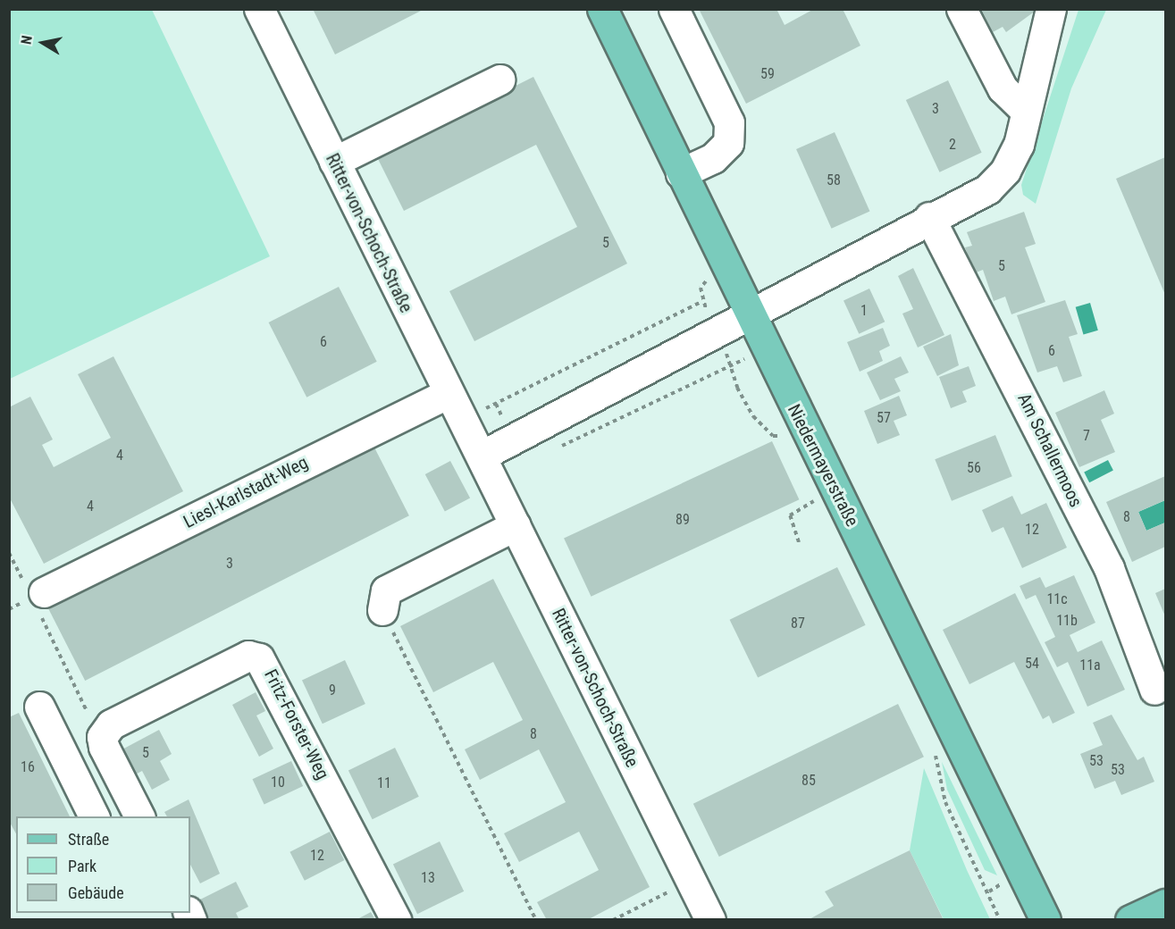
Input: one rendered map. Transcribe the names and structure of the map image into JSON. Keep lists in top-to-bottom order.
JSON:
{
  "streets": {
    "main road": ["Niedermayerstraße"],
    "street": [
      "Ritter-von-Schoch-Straße",
      "Am Schallermoos",
      "Liesl-Karlstadt-Weg",
      "Fritz-Forster-Weg"
    ]
  },
  "crossings": [
    ["Ritter-von-Schoch-Straße", "Liesl-Karlstadt-Weg"]
  ],
  "house_numbers": [
    "59",
    "3",
    "2",
    "58",
    "5",
    "5",
    "1",
    "6",
    "6",
    "57",
    "7",
    "4",
    "56",
    "4",
    "8",
    "89",
    "12",
    "3",
    "11c",
    "11b",
    "87",
    "54",
    "11a",
    "9",
    "8",
    "5",
    "53",
    "16",
    "53",
    "85",
    "10",
    "11",
    "12",
    "13"
  ],
  "legend": ["Straße", "Park", "Gebäude"],
  "north": "left"
}
